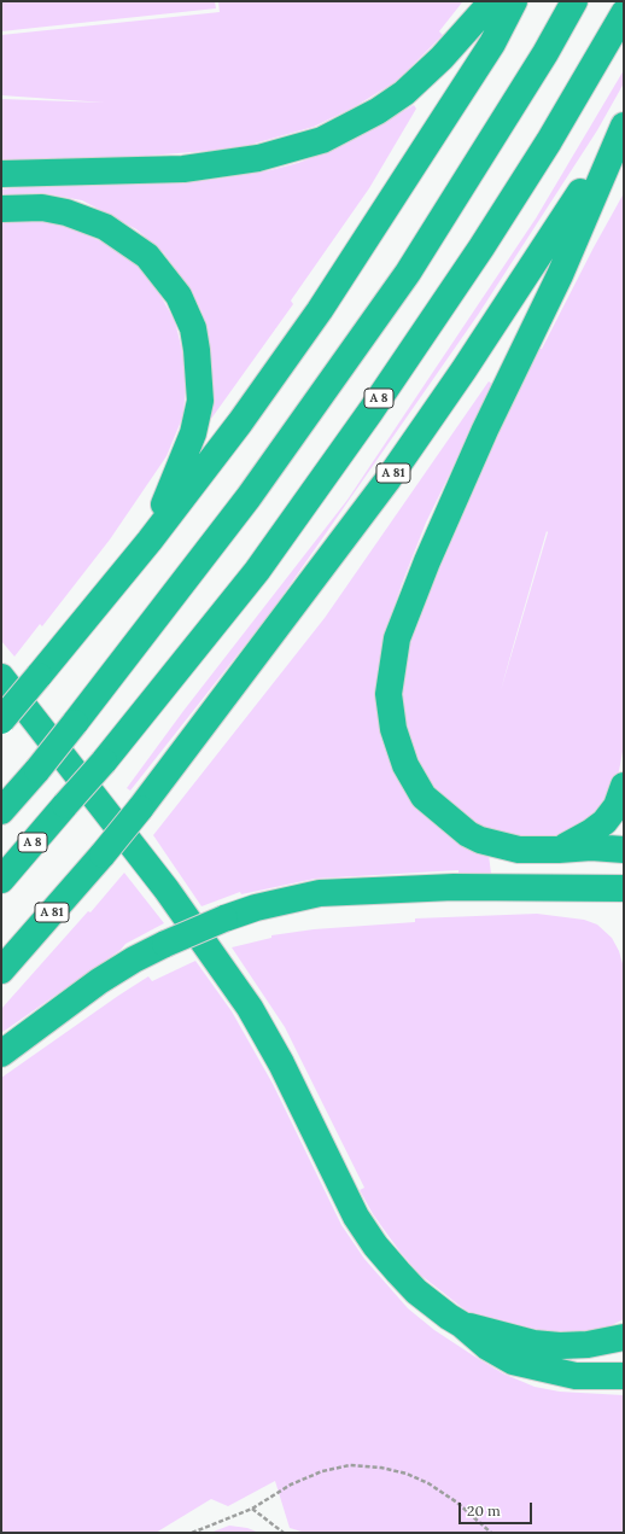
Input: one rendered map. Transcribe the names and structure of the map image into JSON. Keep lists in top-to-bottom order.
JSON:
{
  "streets": {
    "highway": ["A 8", "A 81"]
  },
  "scale_bar": "20 m"
}
